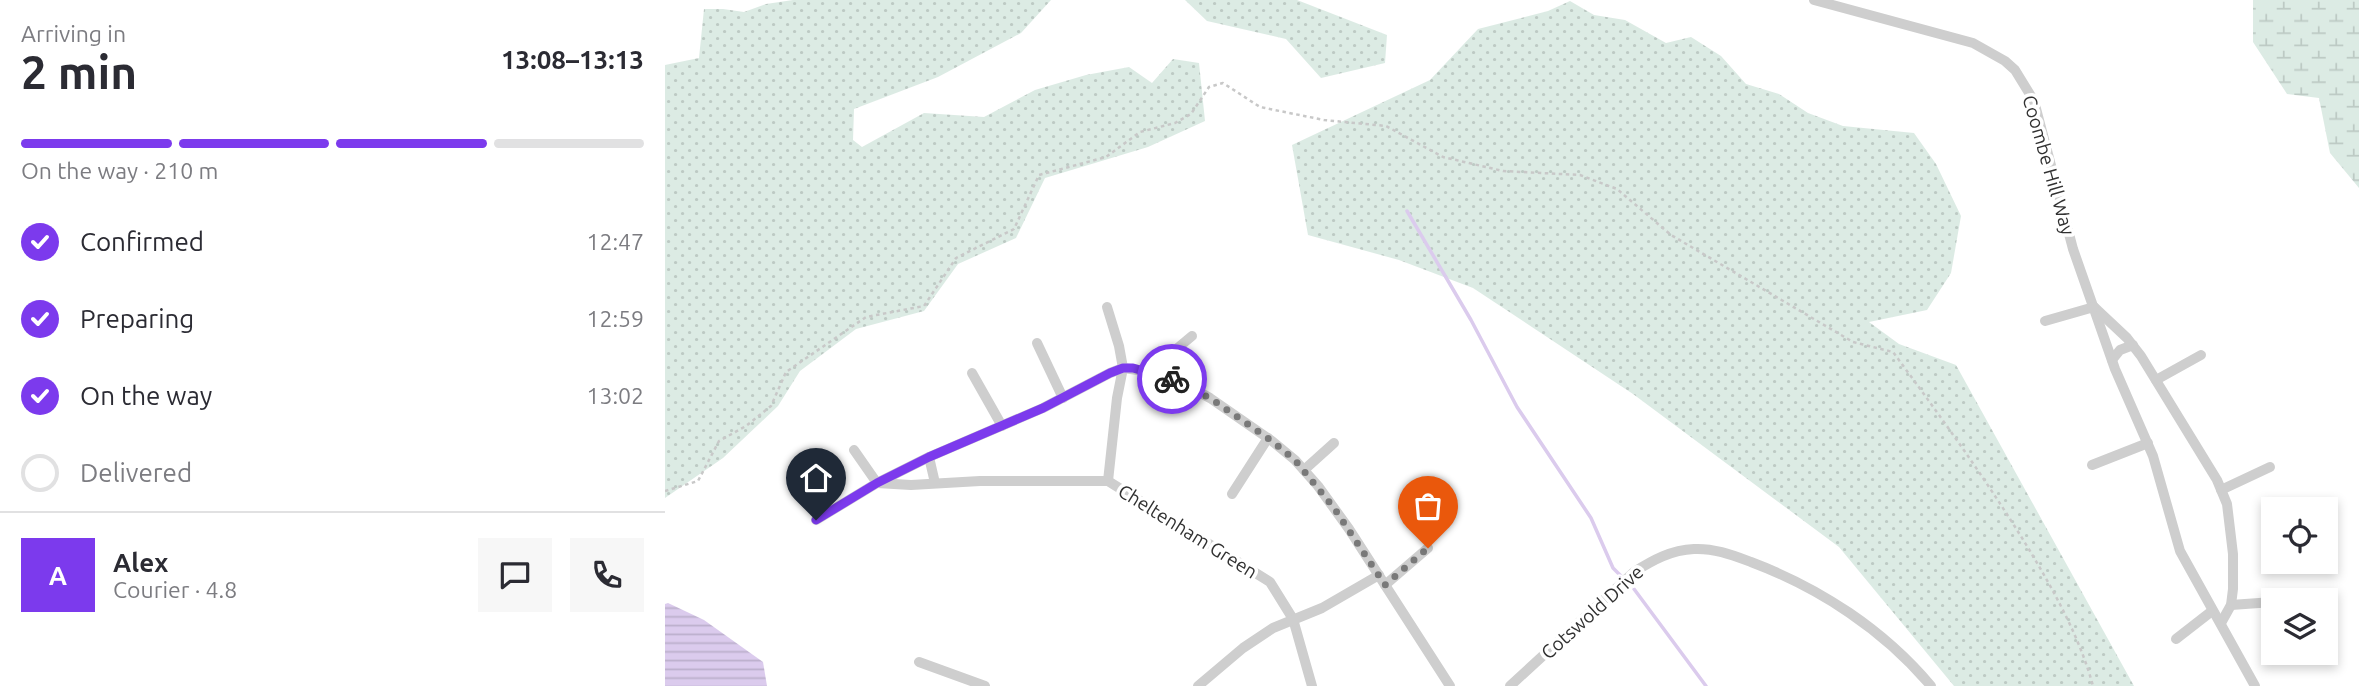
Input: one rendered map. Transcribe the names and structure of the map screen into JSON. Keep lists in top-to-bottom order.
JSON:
{
  "streets": {
    "street": ["Coombe Hill Way", "Cheltenham Green", "Cotswold Drive"]
  },
  "page": {
    "heading": ["2 min", "Arriving in", "13:08–13:13"],
    "panel": ["Alex", "Courier · 4.8"],
    "bar": "On the way · 210 m",
    "list": [
      ["Confirmed", "12:47"],
      ["Preparing", "12:59"],
      ["On the way", "13:02"],
      "Delivered"
    ],
    "round": "A"
  }
}
